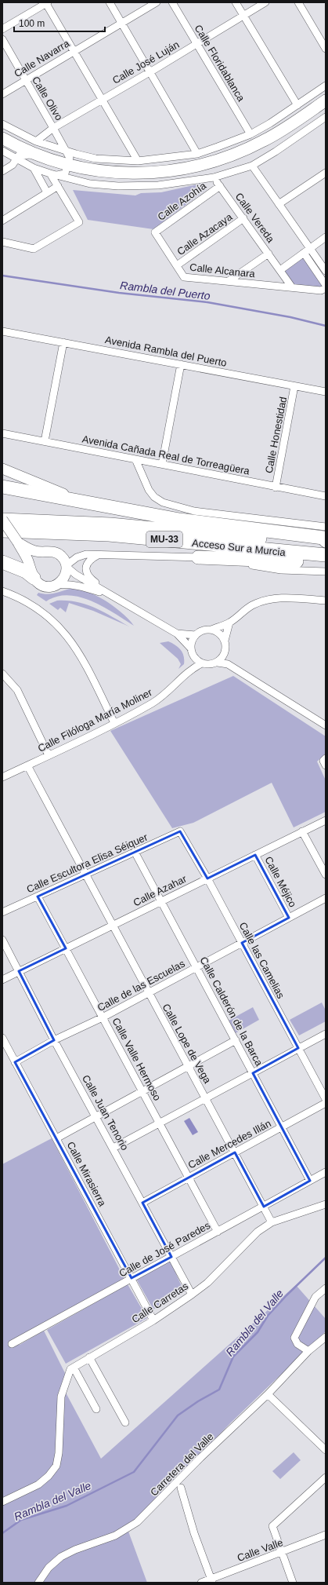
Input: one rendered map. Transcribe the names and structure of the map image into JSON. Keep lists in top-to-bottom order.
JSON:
{
  "streets": {
    "highway": ["MU-33", "Acceso Sur a Murcia"],
    "street": [
      "Calle Navarra",
      "Calle José Luján",
      "Calle Floridablanca",
      "Calle Olivo",
      "Calle Azohía",
      "Calle Vereda",
      "Calle Azacaya",
      "Calle Alcanara",
      "Avenida Rambla del Puerto",
      "Calle Honestidad",
      "Avenida Cañada Real de Torreagüera",
      "Calle Filóloga María Moliner",
      "Calle Escultora Elisa Séiquer",
      "Calle Méjico",
      "Calle Azahar",
      "Calle las Camelias",
      "Calle de las Escuelas",
      "Calle Calderón de la Barca",
      "Calle Lope de Vega",
      "Calle Valle Hermoso",
      "Calle Juan Tenorio",
      "Calle Mercedes Illán",
      "Calle Mirasierra",
      "Calle de José Paredes",
      "Calle Carretas",
      "Carretera del Valle",
      "Calle Valle"
    ]
  },
  "crossings": [
    ["Calle Navarra", "Calle Olivo"],
    ["Calle José Luján", "Calle Floridablanca"],
    ["Calle José Luján", "Calle Olivo"],
    ["Calle Azohía", "Calle Vereda"],
    ["Calle Azohía", "Calle Alcanara"],
    ["Calle Vereda", "Calle Azacaya"],
    ["Calle Vereda", "Calle Alcanara"],
    ["Calle Azacaya", "Calle Alcanara"],
    ["Avenida Rambla del Puerto", "Calle Honestidad"],
    ["Calle Honestidad", "Avenida Cañada Real de Torreagüera"],
    ["Calle Filóloga María Moliner", "Calle Lope de Vega"],
    ["Calle Escultora Elisa Séiquer", "Calle las Camelias"],
    ["Calle Escultora Elisa Séiquer", "Calle Calderón de la Barca"],
    ["Calle Escultora Elisa Séiquer", "Calle Lope de Vega"],
    ["Calle Escultora Elisa Séiquer", "Calle Valle Hermoso"],
    ["Calle Méjico", "Calle Azahar"],
    ["Calle Méjico", "Calle de las Escuelas"],
    ["Calle Azahar", "Calle las Camelias"],
    ["Calle Azahar", "Calle Calderón de la Barca"],
    ["Calle Azahar", "Calle Lope de Vega"],
    ["Calle Azahar", "Calle Valle Hermoso"],
    ["Calle Azahar", "Calle Juan Tenorio"],
    ["Calle las Camelias", "Calle de las Escuelas"],
    ["Calle de las Escuelas", "Calle Calderón de la Barca"],
    ["Calle de las Escuelas", "Calle Lope de Vega"],
    ["Calle de las Escuelas", "Calle Valle Hermoso"],
    ["Calle de las Escuelas", "Calle Juan Tenorio"],
    ["Calle de las Escuelas", "Calle Mirasierra"],
    ["Calle Calderón de la Barca", "Calle Mercedes Illán"],
    ["Calle Calderón de la Barca", "Calle de José Paredes"],
    ["Calle Lope de Vega", "Calle Mercedes Illán"],
    ["Calle Lope de Vega", "Calle de José Paredes"],
    ["Calle Lope de Vega", "Calle Carretas"],
    ["Calle Valle Hermoso", "Calle Mercedes Illán"],
    ["Calle Valle Hermoso", "Calle de José Paredes"],
    ["Calle Juan Tenorio", "Calle Mercedes Illán"],
    ["Calle Juan Tenorio", "Calle de José Paredes"],
    ["Calle Juan Tenorio", "Calle Carretas"],
    ["Calle Mirasierra", "Calle de José Paredes"],
    ["Calle Mirasierra", "Calle Carretas"]
  ],
  "water": ["Rambla del Puerto", "Rambla del Valle"],
  "scale_bar": "100 m"
}
